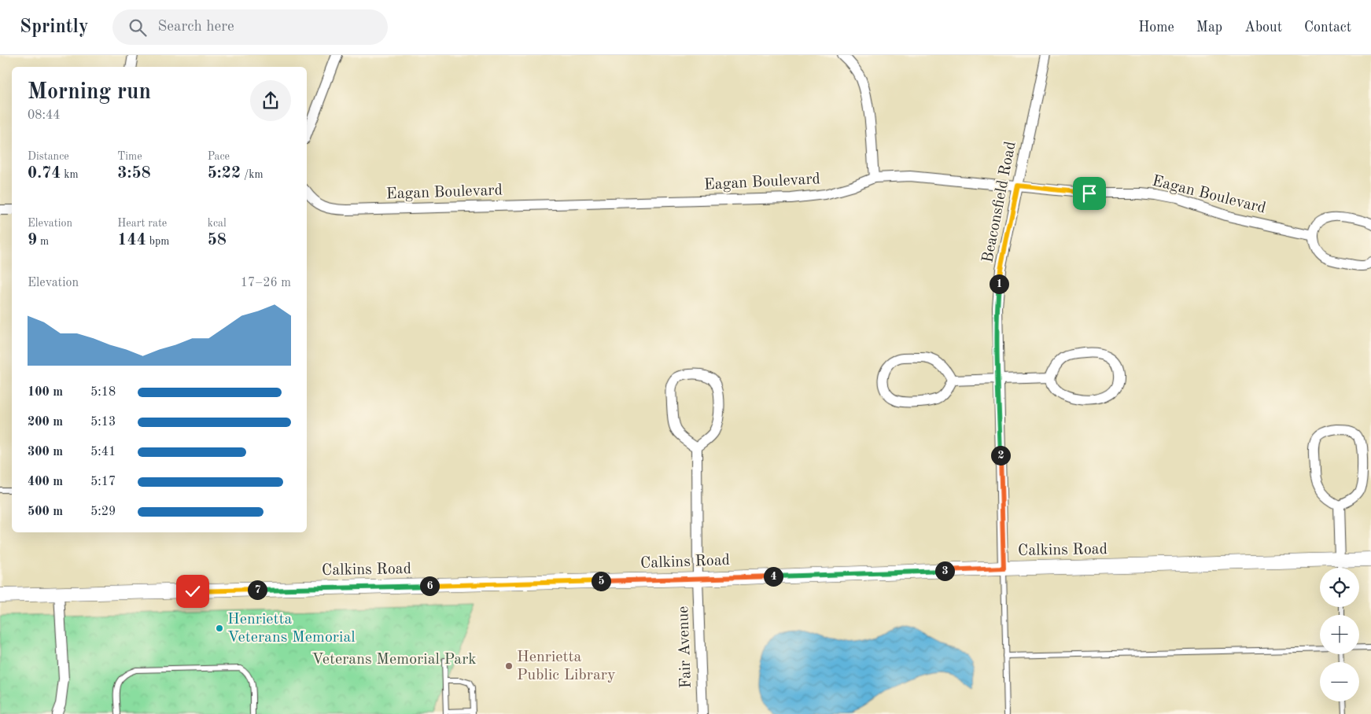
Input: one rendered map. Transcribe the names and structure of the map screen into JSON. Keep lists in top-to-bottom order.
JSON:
{
  "streets": {
    "main road": ["Calkins Road"],
    "street": ["Eagan Boulevard", "Beaconsfield Road", "Fair Avenue"]
  },
  "crossings": [
    ["Eagan Boulevard", "Beaconsfield Road"],
    ["Beaconsfield Road", "Calkins Road"],
    ["Calkins Road", "Fair Avenue"]
  ],
  "parks": ["Veterans Memorial Park"],
  "places": ["Henrietta Veterans Memorial", "Henrietta Public Library"],
  "page": {
    "header": "Sprintly",
    "search": "Search here",
    "nav": [
      "Home",
      "Map",
      "About",
      "Contact"
    ],
    "heading": ["Morning run", "08:44"],
    "stats": [
      ["Distance", "0.74 km"],
      ["Time", "3:58"],
      ["Pace", "5:22 /km"],
      ["Elevation", "9 m"],
      ["Heart rate", "144 bpm"],
      ["kcal", "58"]
    ],
    "chart": ["Elevation", "17–26 m"],
    "pins": [
      "1",
      "2",
      "3",
      "4",
      "5",
      "6",
      "7"
    ],
    "list": [
      {
        "name": "100 m",
        "note": "5:18"
      },
      {
        "name": "200 m",
        "note": "5:13"
      },
      {
        "name": "300 m",
        "note": "5:41"
      },
      {
        "name": "400 m",
        "note": "5:17"
      },
      {
        "name": "500 m",
        "note": "5:29"
      }
    ],
    "map_buttons": ["+", "−"]
  }
}
